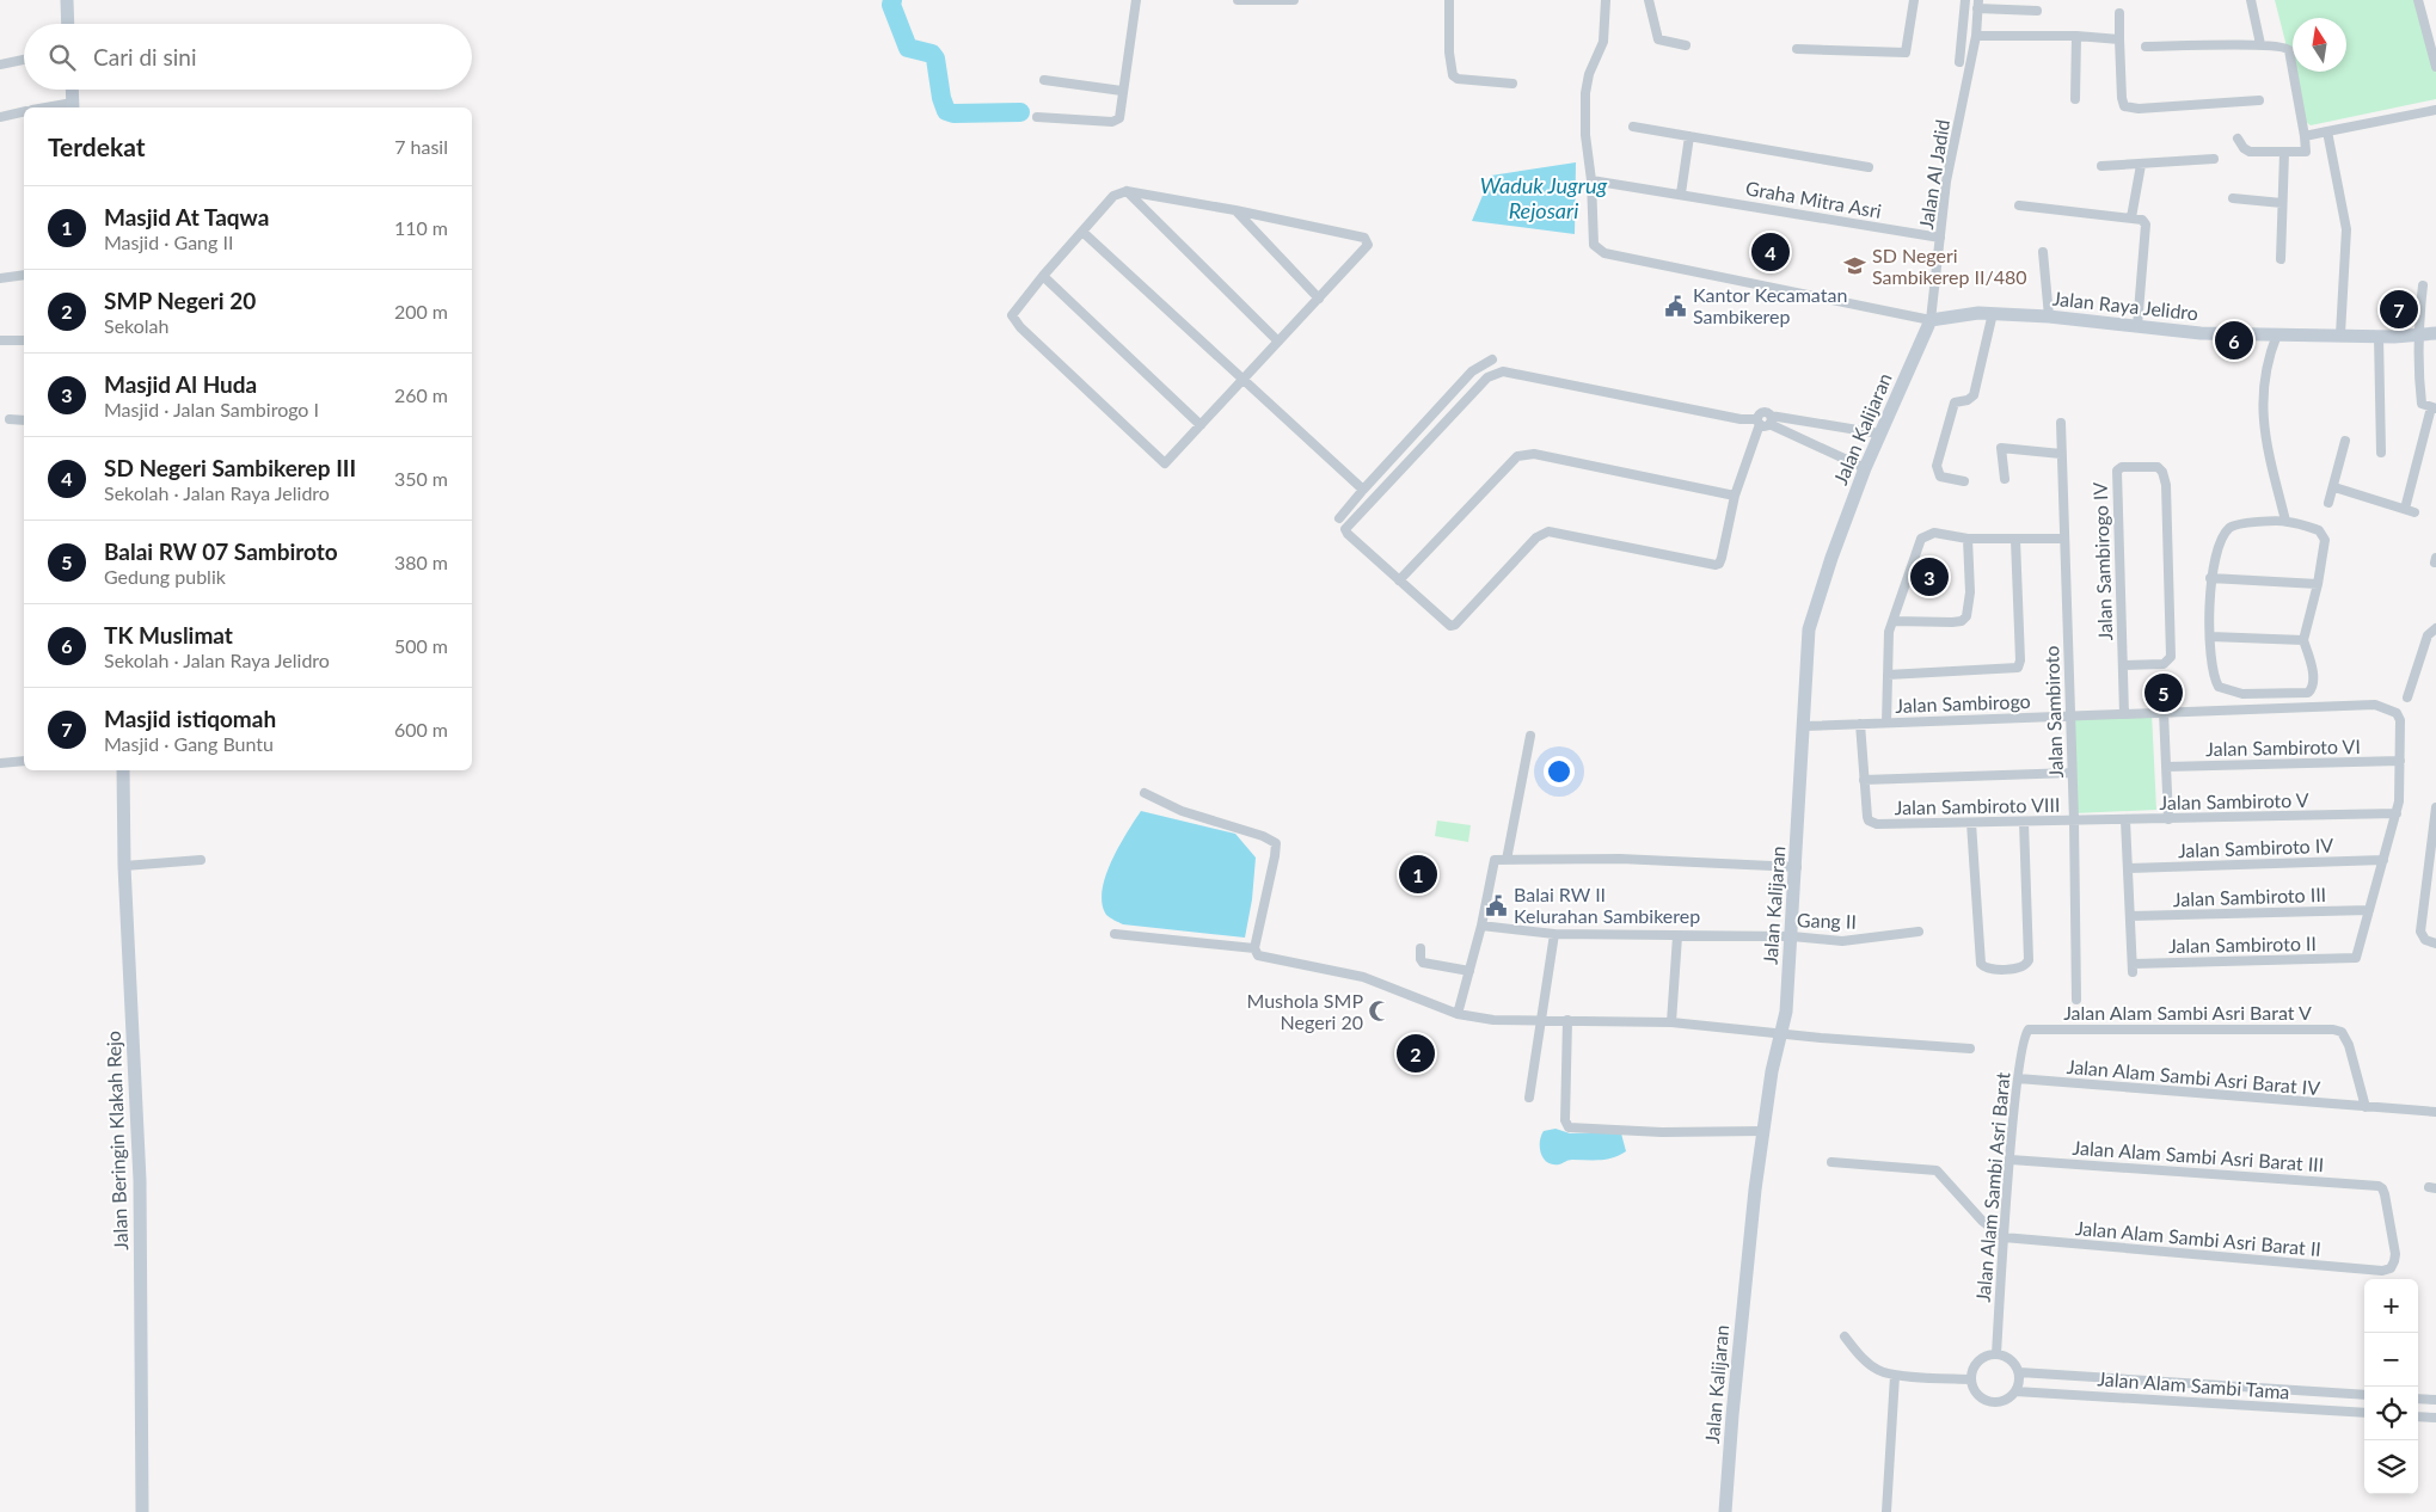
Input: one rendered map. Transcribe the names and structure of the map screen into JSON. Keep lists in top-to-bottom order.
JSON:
{
  "streets": {
    "street": [
      "Jalan Al Jadid",
      "Graha Mitra Asri",
      "Jalan Raya Jelidro",
      "Jalan Kalijaran",
      "Jalan Sambirogo IV",
      "Jalan Sambirogo",
      "Jalan Sambiroto",
      "Jalan Sambiroto VI",
      "Jalan Sambiroto V",
      "Jalan Sambiroto VIII",
      "Jalan Sambiroto IV",
      "Jalan Sambiroto III",
      "Gang II",
      "Jalan Sambiroto II",
      "Jalan Alam Sambi Asri Barat V",
      "Jalan Alam Sambi Asri Barat IV",
      "Jalan Beringin Klakah Rejo",
      "Jalan Alam Sambi Asri Barat III",
      "Jalan Alam Sambi Asri Barat",
      "Jalan Alam Sambi Asri Barat II",
      "Jalan Alam Sambi Tama"
    ]
  },
  "crossings": [
    ["Jalan Al Jadid", "Graha Mitra Asri"],
    ["Jalan Al Jadid", "Jalan Raya Jelidro"],
    ["Jalan Al Jadid", "Jalan Kalijaran"],
    ["Graha Mitra Asri", "Jalan Raya Jelidro"],
    ["Jalan Raya Jelidro", "Jalan Kalijaran"],
    ["Jalan Kalijaran", "Jalan Sambirogo"],
    ["Jalan Kalijaran", "Gang II"],
    ["Jalan Sambirogo IV", "Jalan Sambirogo"],
    ["Jalan Sambirogo", "Jalan Sambiroto"],
    ["Jalan Sambirogo", "Jalan Sambiroto VI"],
    ["Jalan Sambiroto", "Jalan Sambiroto V"],
    ["Jalan Sambiroto", "Jalan Sambiroto VIII"],
    ["Jalan Sambiroto V", "Jalan Sambiroto VIII"],
    ["Jalan Sambiroto V", "Jalan Sambiroto II"],
    ["Jalan Sambiroto IV", "Jalan Sambiroto II"],
    ["Jalan Sambiroto III", "Jalan Sambiroto II"],
    ["Jalan Alam Sambi Asri Barat V", "Jalan Alam Sambi Asri Barat IV"],
    ["Jalan Alam Sambi Asri Barat V", "Jalan Alam Sambi Asri Barat"],
    ["Jalan Alam Sambi Asri Barat IV", "Jalan Alam Sambi Asri Barat"],
    ["Jalan Alam Sambi Asri Barat III", "Jalan Alam Sambi Asri Barat"],
    ["Jalan Alam Sambi Asri Barat III", "Jalan Alam Sambi Asri Barat II"],
    ["Jalan Alam Sambi Asri Barat", "Jalan Alam Sambi Asri Barat II"],
    ["Jalan Alam Sambi Asri Barat", "Jalan Alam Sambi Tama"]
  ],
  "water": ["Waduk Jugrug Rejosari"],
  "places": {
    "school or university": ["SD Negeri Sambikerep II/480"],
    "public building": ["Kantor Kecamatan Sambikerep", "Balai RW II Kelurahan Sambikerep"],
    "mosque": ["Mushola SMP Negeri 20"]
  },
  "north": "top",
  "page": {
    "search": "Cari di sini",
    "heading": ["Terdekat", "7 hasil"],
    "list": [
      {
        "mark": "1",
        "name": "Masjid At Taqwa",
        "note": "Masjid · Gang II",
        "value": "110 m"
      },
      {
        "mark": "2",
        "name": "SMP Negeri 20",
        "note": "Sekolah",
        "value": "200 m"
      },
      {
        "mark": "3",
        "name": "Masjid Al Huda",
        "note": "Masjid · Jalan Sambirogo I",
        "value": "260 m"
      },
      {
        "mark": "4",
        "name": "SD Negeri Sambikerep III",
        "note": "Sekolah · Jalan Raya Jelidro",
        "value": "350 m"
      },
      {
        "mark": "5",
        "name": "Balai RW 07 Sambiroto",
        "note": "Gedung publik",
        "value": "380 m"
      },
      {
        "mark": "6",
        "name": "TK Muslimat",
        "note": "Sekolah · Jalan Raya Jelidro",
        "value": "500 m"
      },
      {
        "mark": "7",
        "name": "Masjid istiqomah",
        "note": "Masjid · Gang Buntu",
        "value": "600 m"
      }
    ],
    "pins": [
      "4",
      "7",
      "6",
      "3",
      "5",
      "1",
      "2"
    ],
    "map_buttons": ["+", "−"]
  }
}
